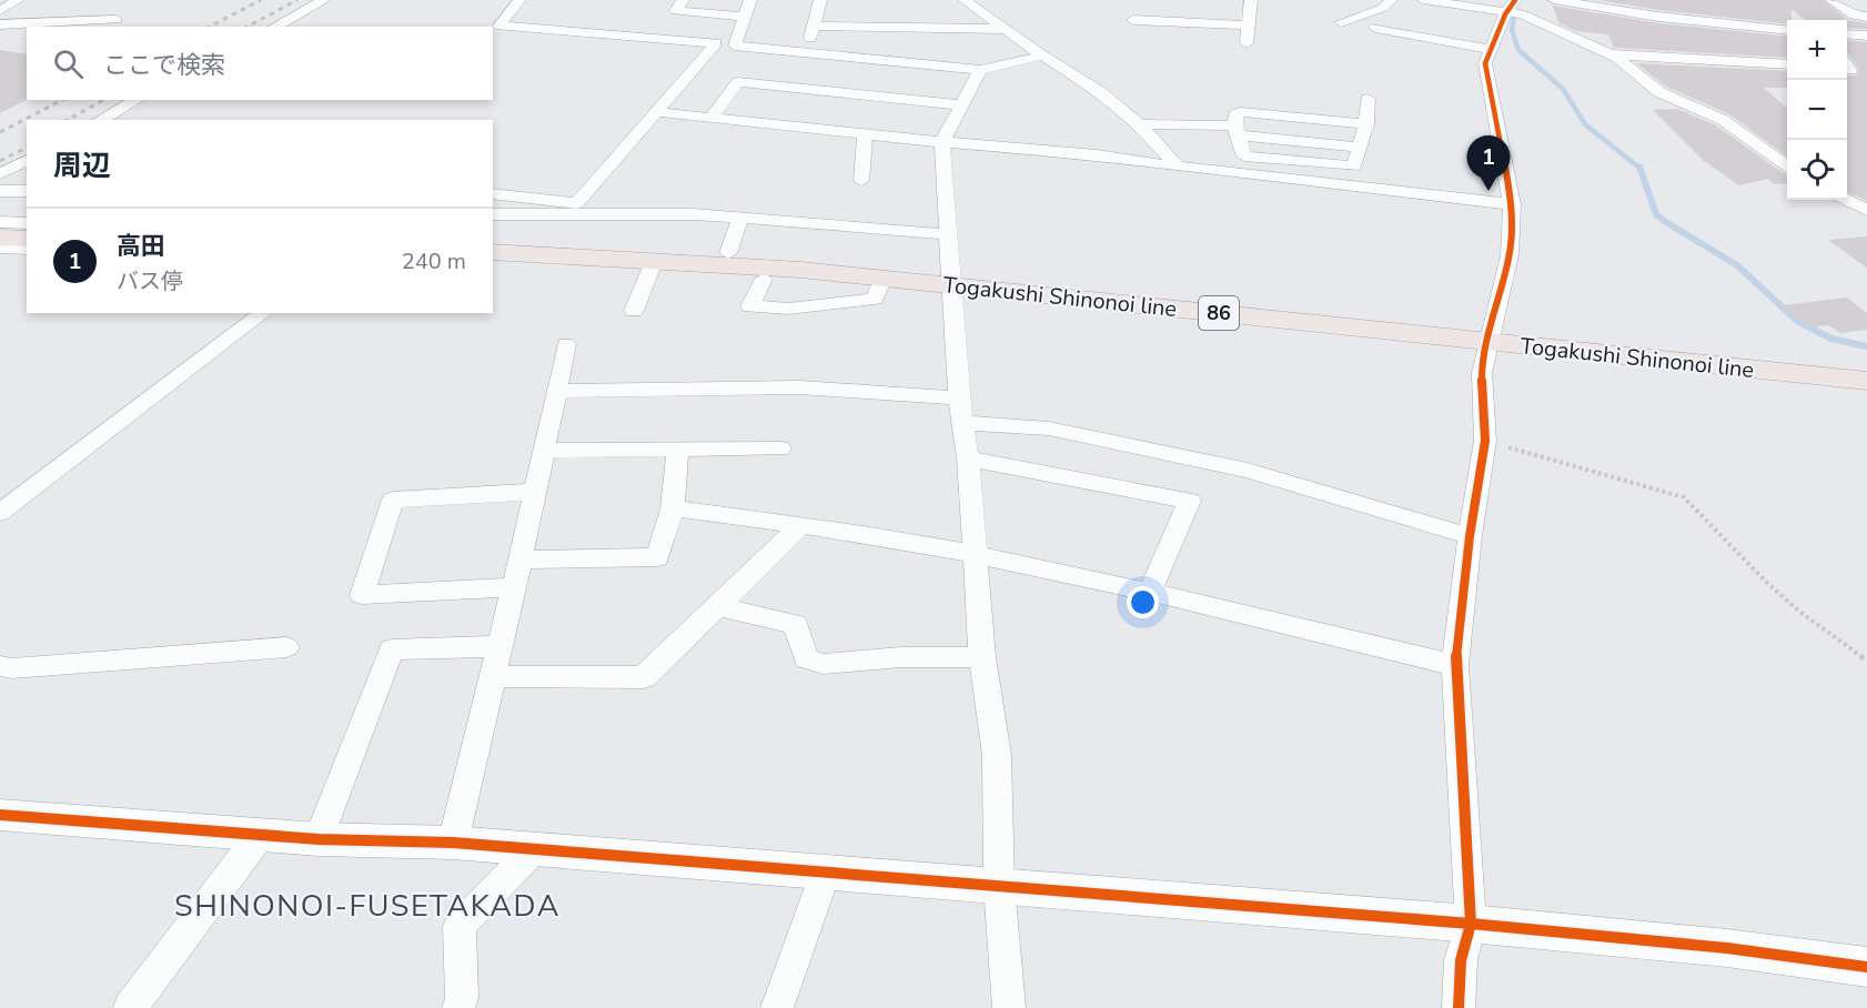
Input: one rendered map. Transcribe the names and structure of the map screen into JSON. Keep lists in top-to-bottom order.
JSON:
{
  "streets": {
    "main road": ["Togakushi Shinonoi line", "86"]
  },
  "districts": ["SHINONOI-FUSETAKADA"],
  "page": {
    "map_buttons": ["+", "−"],
    "search": "ここで検索",
    "heading": "周辺",
    "pins": "1",
    "list": [
      {
        "mark": "1",
        "name": "高田",
        "note": "バス停",
        "value": "240 m"
      }
    ]
  }
}
